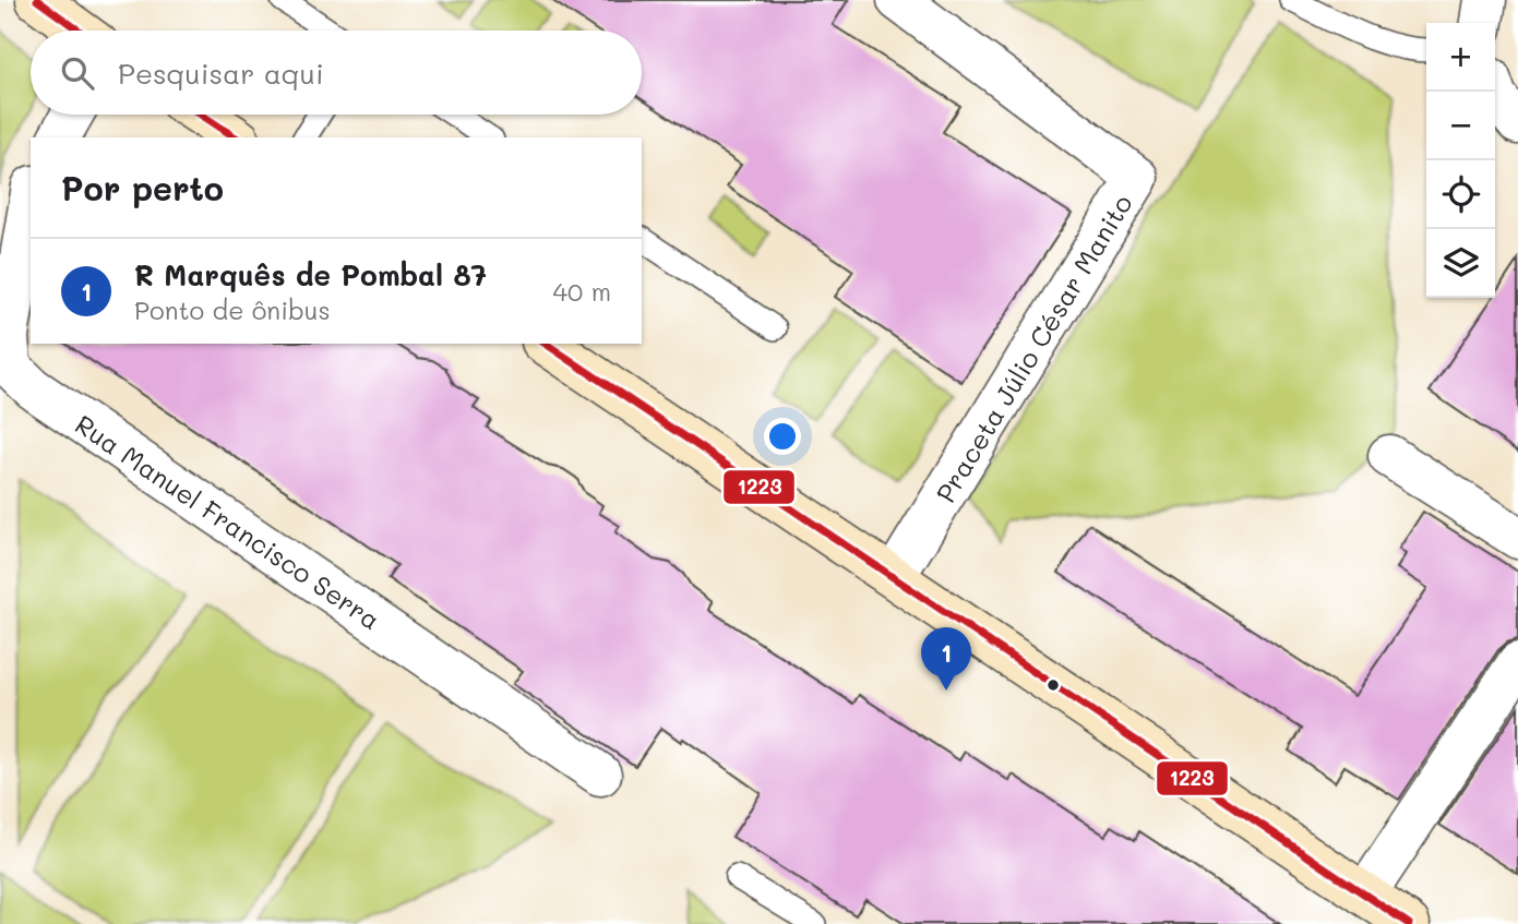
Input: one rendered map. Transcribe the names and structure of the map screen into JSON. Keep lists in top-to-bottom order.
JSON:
{
  "streets": {
    "street": ["Praceta Júlio César Manito", "Rua Manuel Francisco Serra"]
  },
  "lines": ["transit line 1223"],
  "page": {
    "map_buttons": ["+", "−"],
    "search": "Pesquisar aqui",
    "heading": "Por perto",
    "list": [
      {
        "mark": "1",
        "name": "R Marquês de Pombal 87",
        "note": "Ponto de ônibus",
        "value": "40 m"
      }
    ],
    "pins": "1"
  }
}
